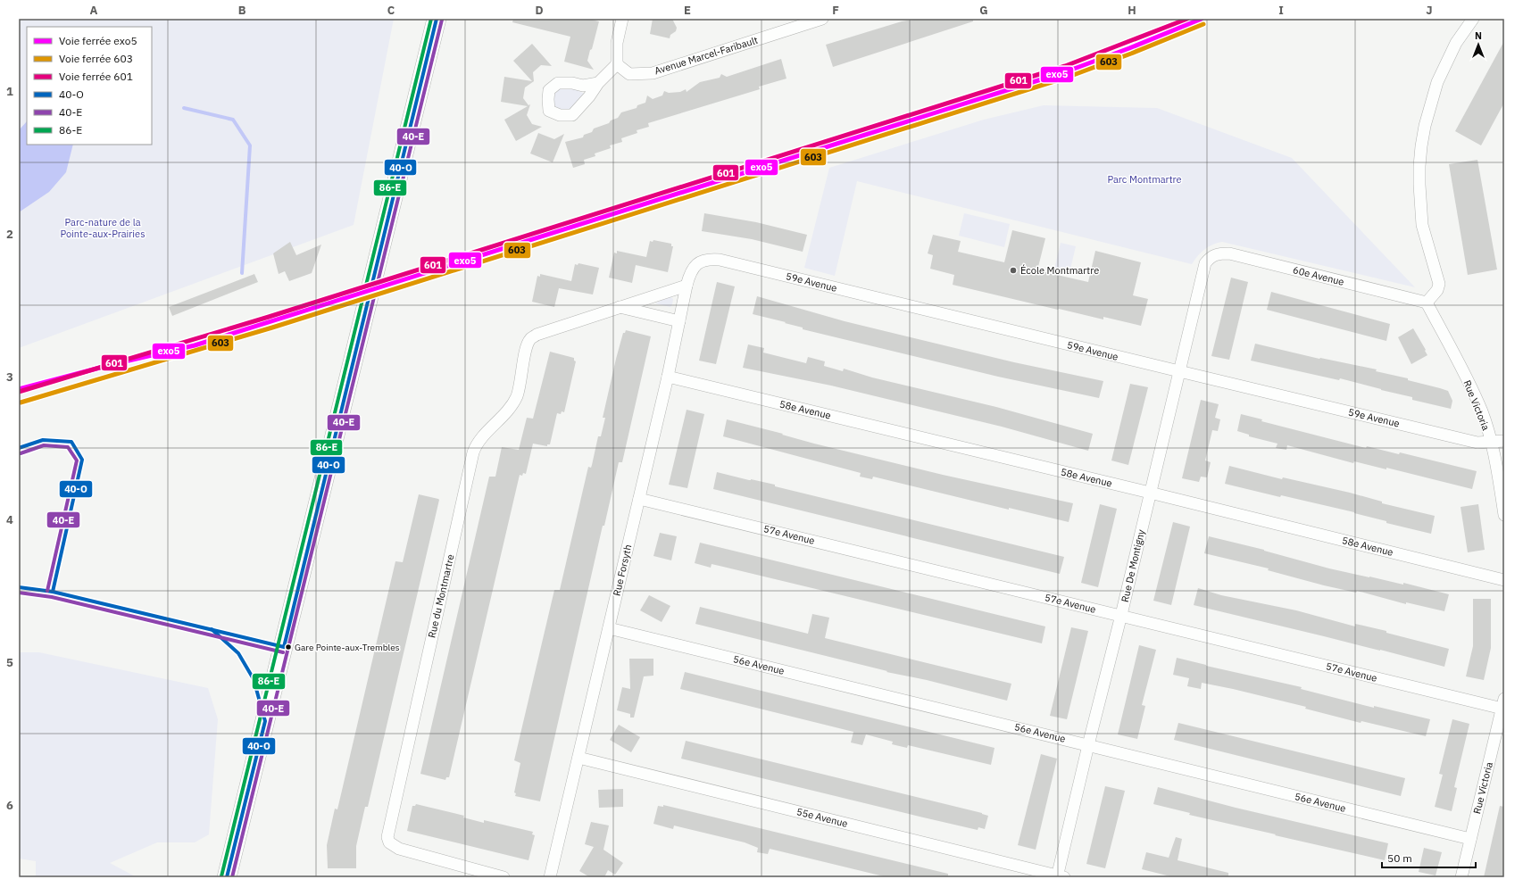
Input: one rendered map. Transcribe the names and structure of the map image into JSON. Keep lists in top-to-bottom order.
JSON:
{
  "streets": {
    "street": [
      "Avenue Marcel-Faribault",
      "60e Avenue",
      "59e Avenue",
      "Rue Victoria",
      "58e Avenue",
      "57e Avenue",
      "Rue De Montigny",
      "Rue Forsyth",
      "Rue du Montmartre",
      "56e Avenue",
      "55e Avenue"
    ]
  },
  "crossings": [
    ["60e Avenue", "Rue Victoria"],
    ["60e Avenue", "Rue De Montigny"],
    ["59e Avenue", "Rue Victoria"],
    ["59e Avenue", "Rue De Montigny"],
    ["59e Avenue", "Rue Forsyth"],
    ["Rue Victoria", "57e Avenue"],
    ["Rue Victoria", "56e Avenue"],
    ["58e Avenue", "Rue De Montigny"],
    ["58e Avenue", "Rue Forsyth"],
    ["57e Avenue", "Rue De Montigny"],
    ["57e Avenue", "Rue Forsyth"],
    ["Rue De Montigny", "56e Avenue"],
    ["Rue De Montigny", "55e Avenue"],
    ["Rue Forsyth", "Rue du Montmartre"],
    ["Rue Forsyth", "56e Avenue"],
    ["Rue Forsyth", "55e Avenue"]
  ],
  "parks": ["Parc Montmartre", "Parc-nature de la Pointe-aux-Prairies"],
  "places": ["École Montmartre", "Gare Pointe-aux-Trembles"],
  "lines": [
    "rail line exo5",
    "rail line 601",
    "transit line 40-O",
    "transit line 86-E",
    "transit line 40-E",
    "rail line 603"
  ],
  "legend": [
    "Voie ferrée exo5",
    "Voie ferrée 603",
    "Voie ferrée 601",
    "40-O",
    "40-E",
    "86-E"
  ],
  "scale_bar": "50 m",
  "north": "top",
  "grid": {
    "columns": [
      "A",
      "B",
      "C",
      "D",
      "E",
      "F",
      "G",
      "H",
      "I",
      "J"
    ],
    "rows": [
      "1",
      "2",
      "3",
      "4",
      "5",
      "6"
    ]
  }
}
